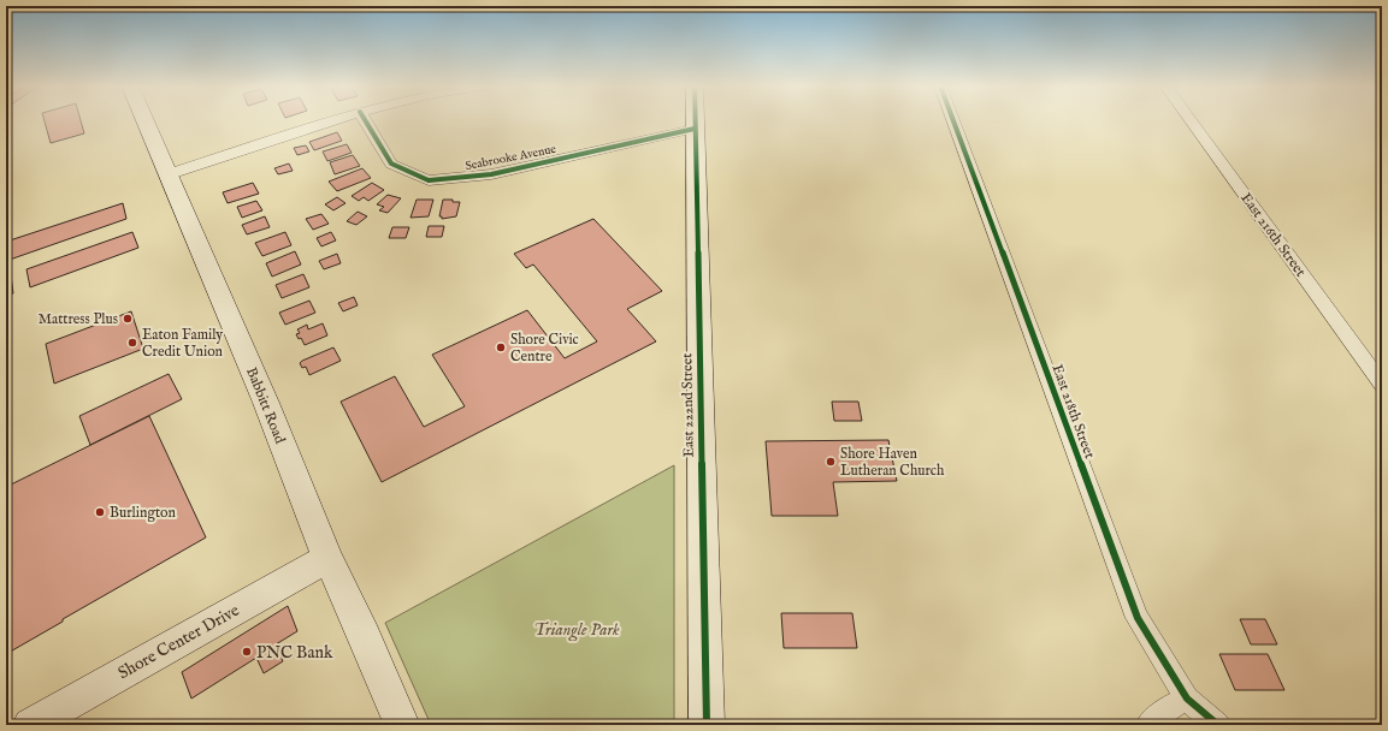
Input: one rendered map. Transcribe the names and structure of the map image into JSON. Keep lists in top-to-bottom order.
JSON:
{
  "streets": {
    "street": [
      "Seabrooke Avenue",
      "East 216th Street",
      "Babbitt Road",
      "East 222nd Street",
      "East 218th Street",
      "Shore Center Drive"
    ]
  },
  "crossings": [
    ["Seabrooke Avenue", "East 222nd Street"],
    ["Babbitt Road", "Shore Center Drive"]
  ],
  "parks": ["Triangle Park"],
  "places": [
    "Mattress Plus",
    "Eaton Family Credit Union",
    "Shore Civic Centre",
    "Shore Haven Lutheran Church",
    "Burlington",
    "PNC Bank"
  ]
}
